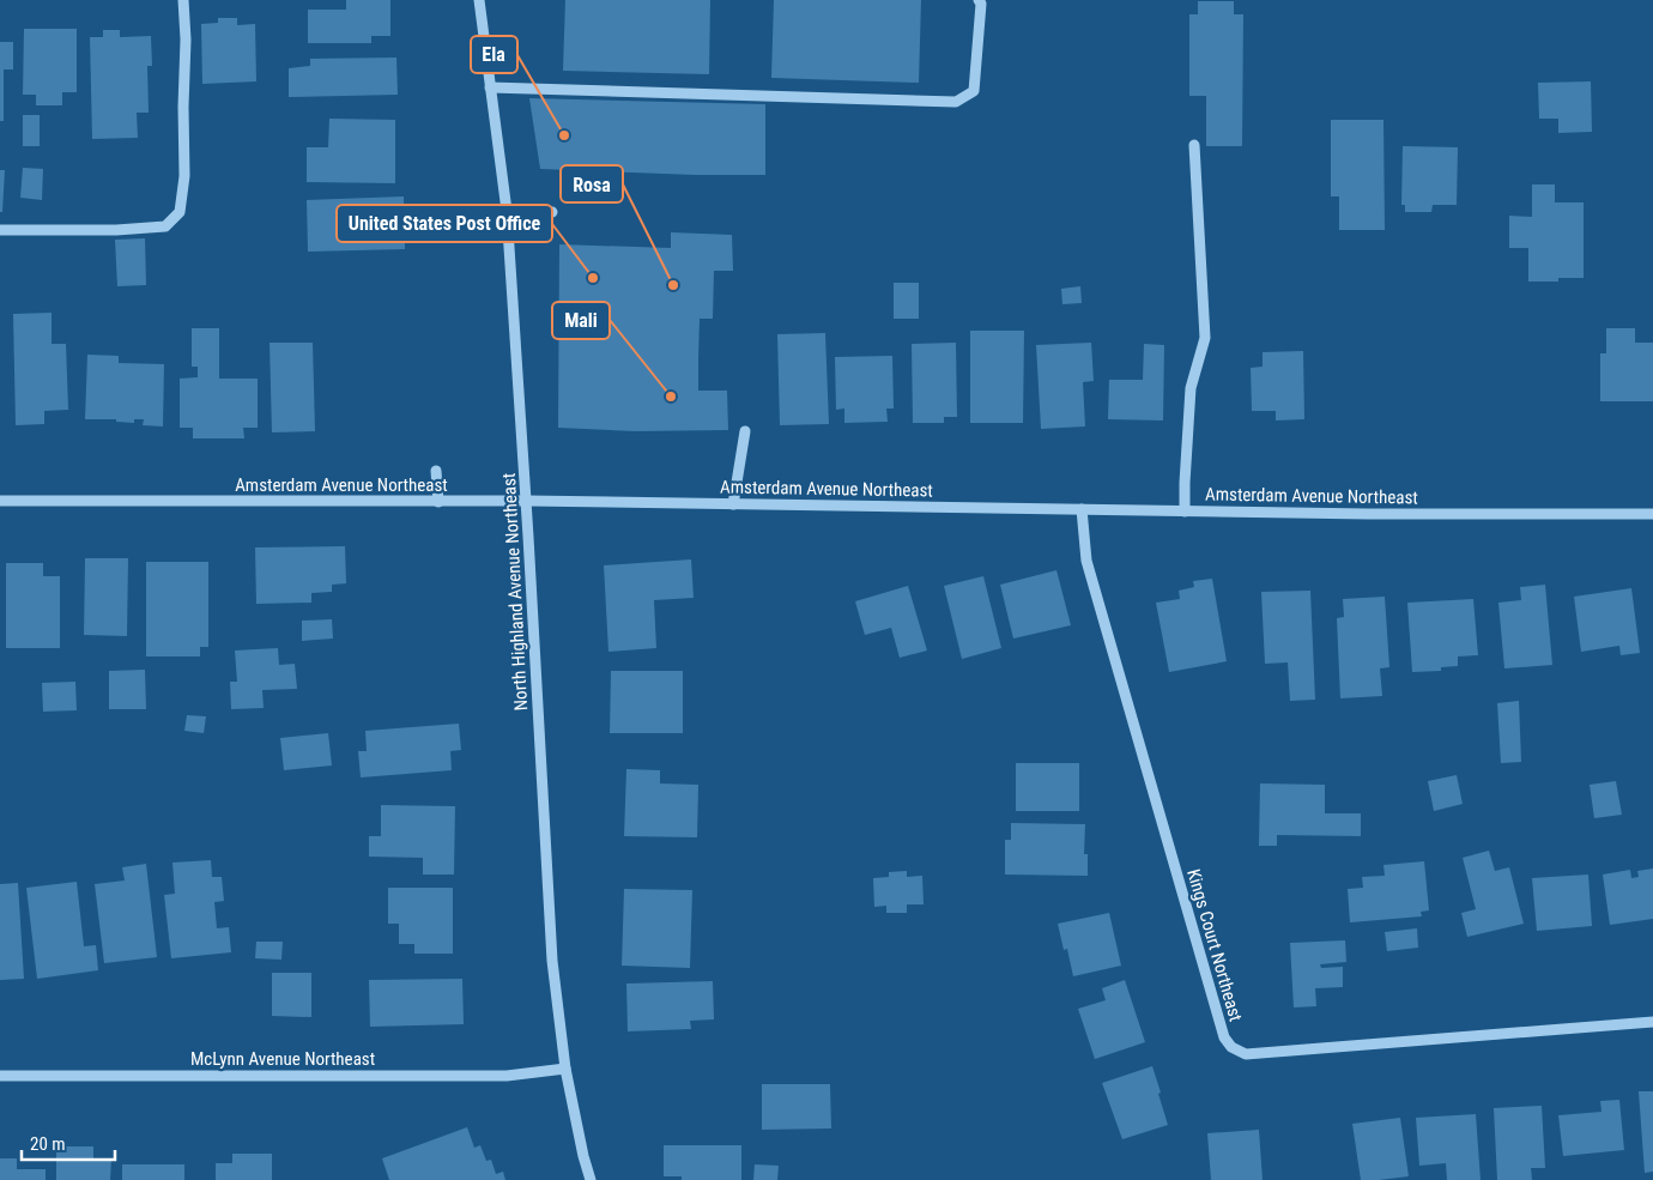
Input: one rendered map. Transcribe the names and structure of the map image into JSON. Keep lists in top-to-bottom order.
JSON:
{
  "streets": {
    "street": [
      "Amsterdam Avenue Northeast",
      "North Highland Avenue Northeast",
      "Kings Court Northeast",
      "McLynn Avenue Northeast"
    ]
  },
  "crossings": [
    ["Amsterdam Avenue Northeast", "North Highland Avenue Northeast"],
    ["Amsterdam Avenue Northeast", "Kings Court Northeast"],
    ["North Highland Avenue Northeast", "McLynn Avenue Northeast"]
  ],
  "places": [
    "Ela",
    "United States Post Office",
    "Rosa",
    "Mali"
  ],
  "scale_bar": "20 m"
}
